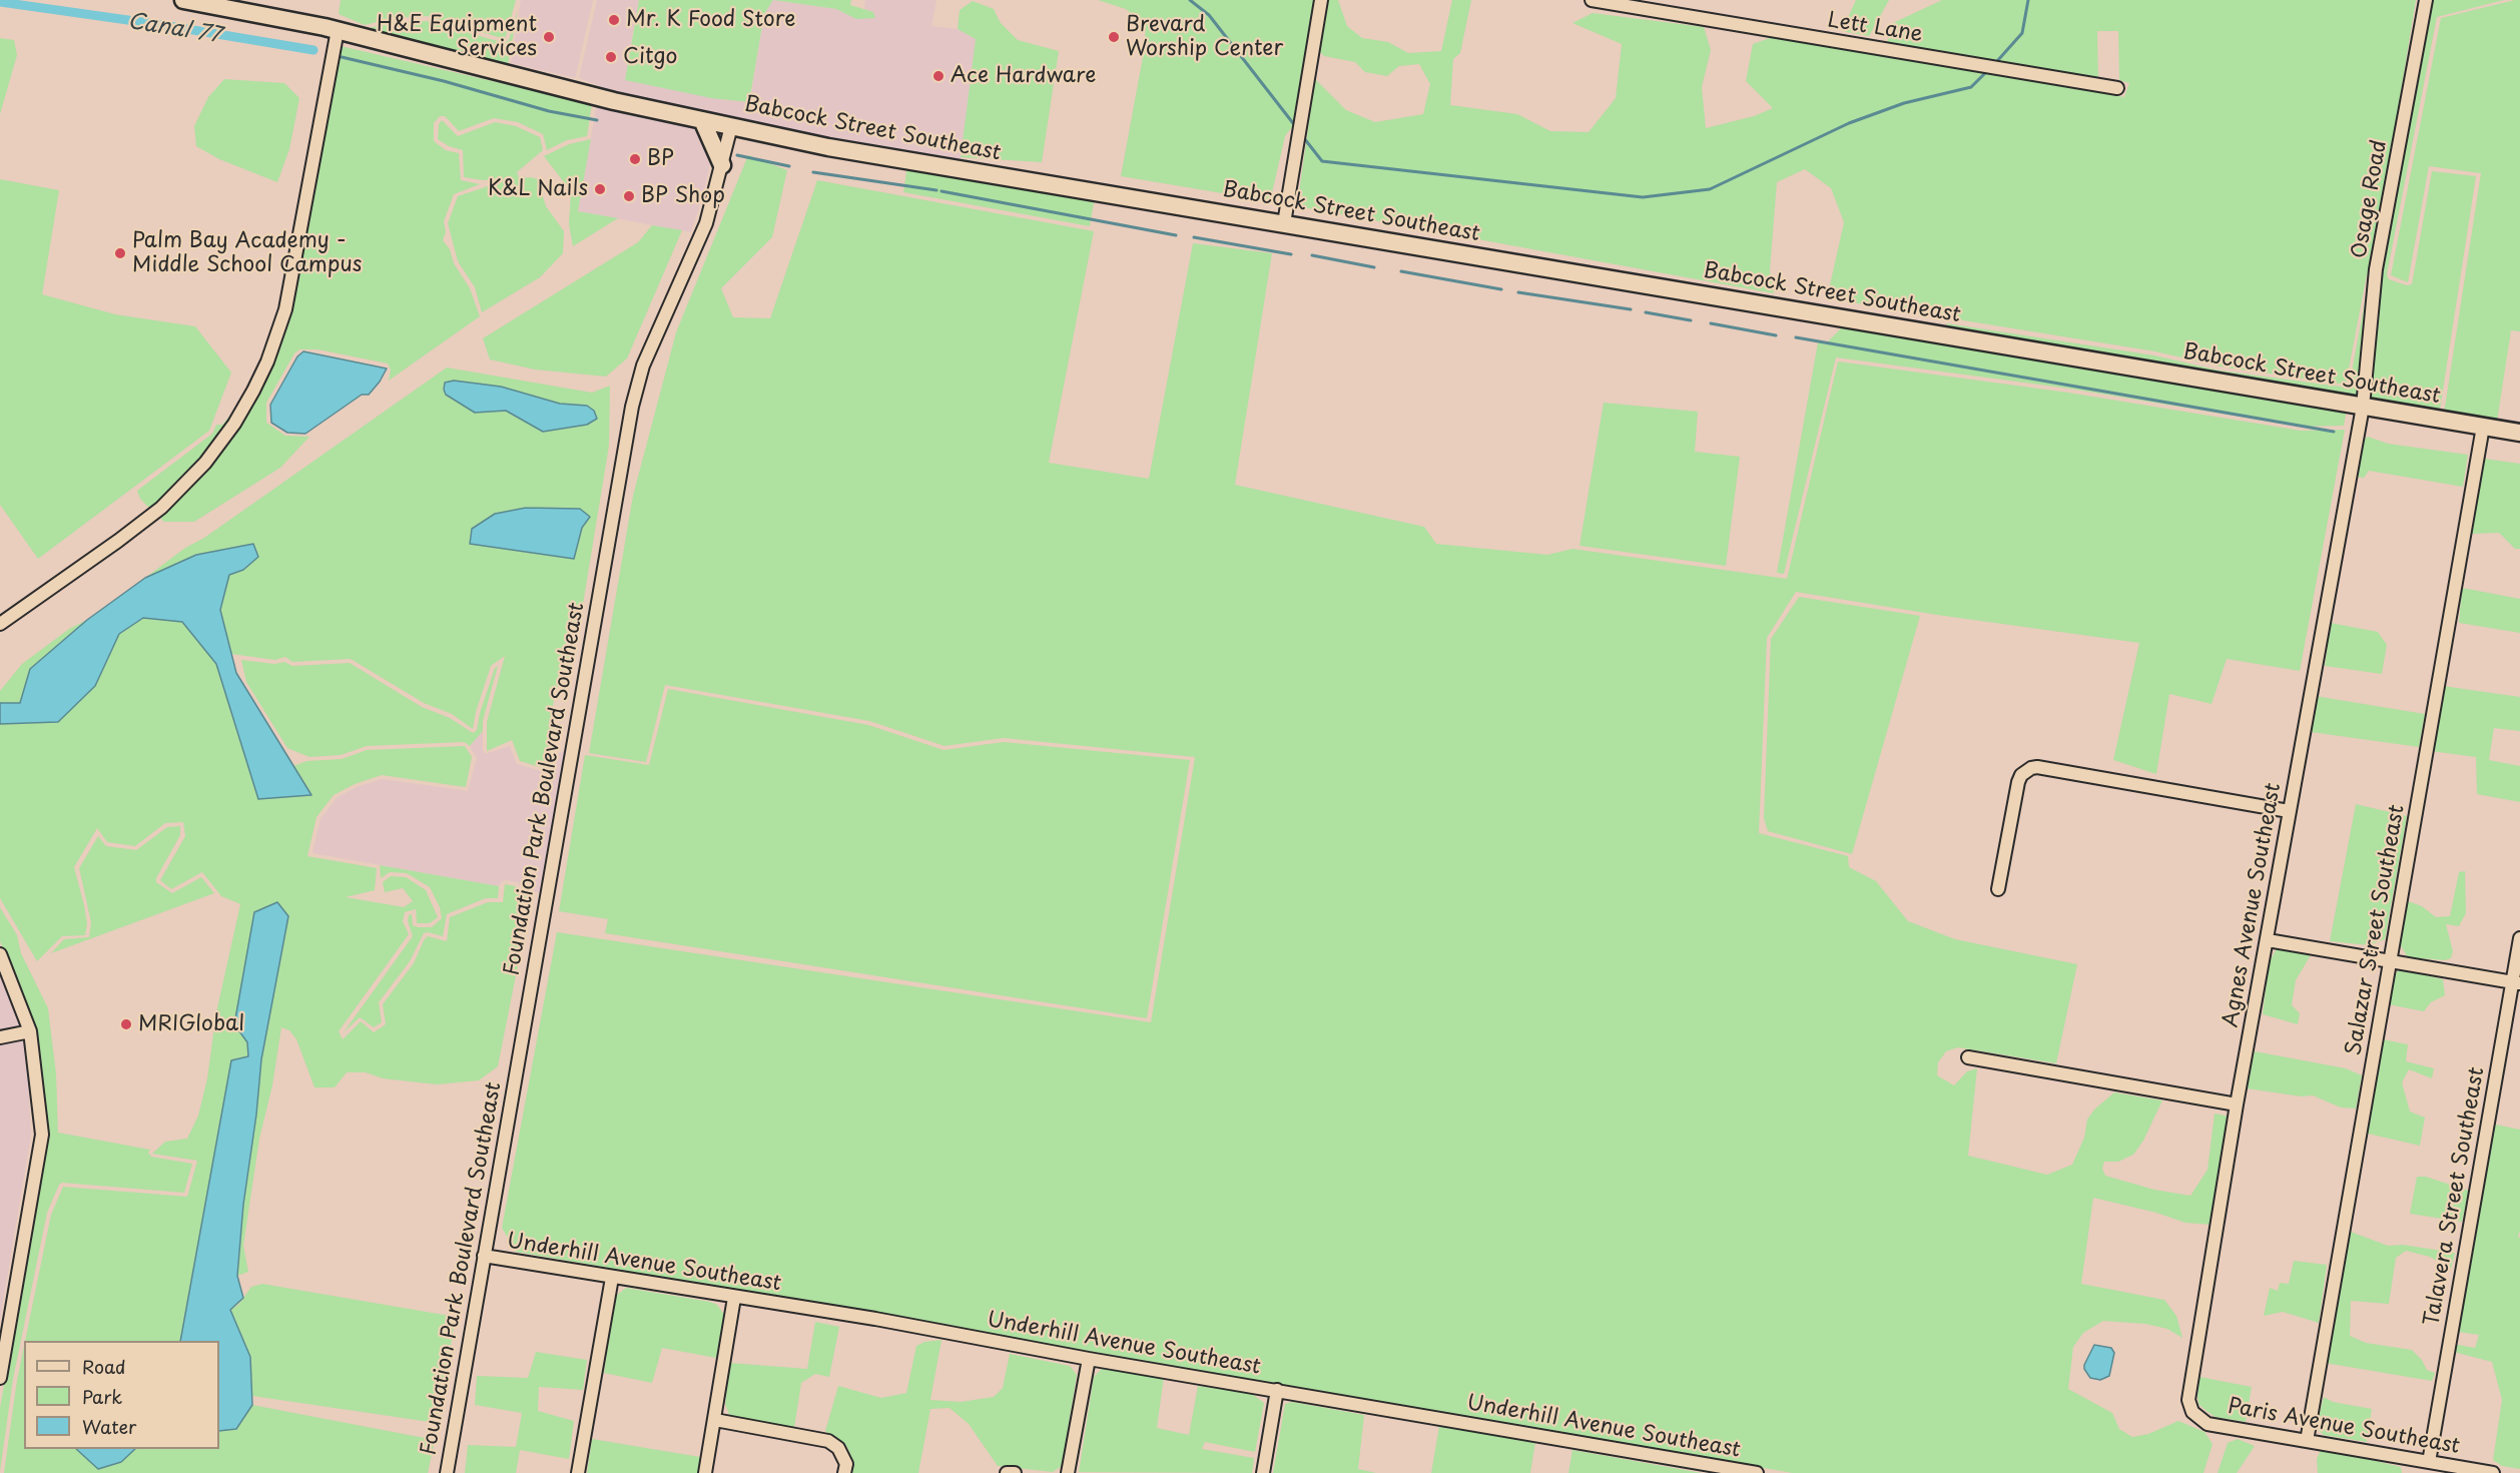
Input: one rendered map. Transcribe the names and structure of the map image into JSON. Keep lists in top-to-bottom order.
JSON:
{
  "streets": {
    "main road": ["Babcock Street Southeast"],
    "street": [
      "Lett Lane",
      "Osage Road",
      "Foundation Park Boulevard Southeast",
      "Agnes Avenue Southeast",
      "Salazar Street Southeast",
      "Talavera Street Southeast",
      "Underhill Avenue Southeast",
      "Paris Avenue Southeast"
    ]
  },
  "crossings": [
    ["Babcock Street Southeast", "Osage Road"],
    ["Babcock Street Southeast", "Foundation Park Boulevard Southeast"],
    ["Babcock Street Southeast", "Agnes Avenue Southeast"],
    ["Babcock Street Southeast", "Salazar Street Southeast"],
    ["Osage Road", "Agnes Avenue Southeast"],
    ["Foundation Park Boulevard Southeast", "Underhill Avenue Southeast"],
    ["Agnes Avenue Southeast", "Paris Avenue Southeast"],
    ["Salazar Street Southeast", "Paris Avenue Southeast"],
    ["Talavera Street Southeast", "Paris Avenue Southeast"]
  ],
  "water": ["Canal 77"],
  "places": [
    "Mr. K Food Store",
    "H&E Equipment Services",
    "Brevard Worship Center",
    "Citgo",
    "Ace Hardware",
    "BP",
    "K&L Nails",
    "BP Shop",
    "Palm Bay Academy - Middle School Campus",
    "MRIGlobal"
  ],
  "legend": ["Road", "Park", "Water"]
}
